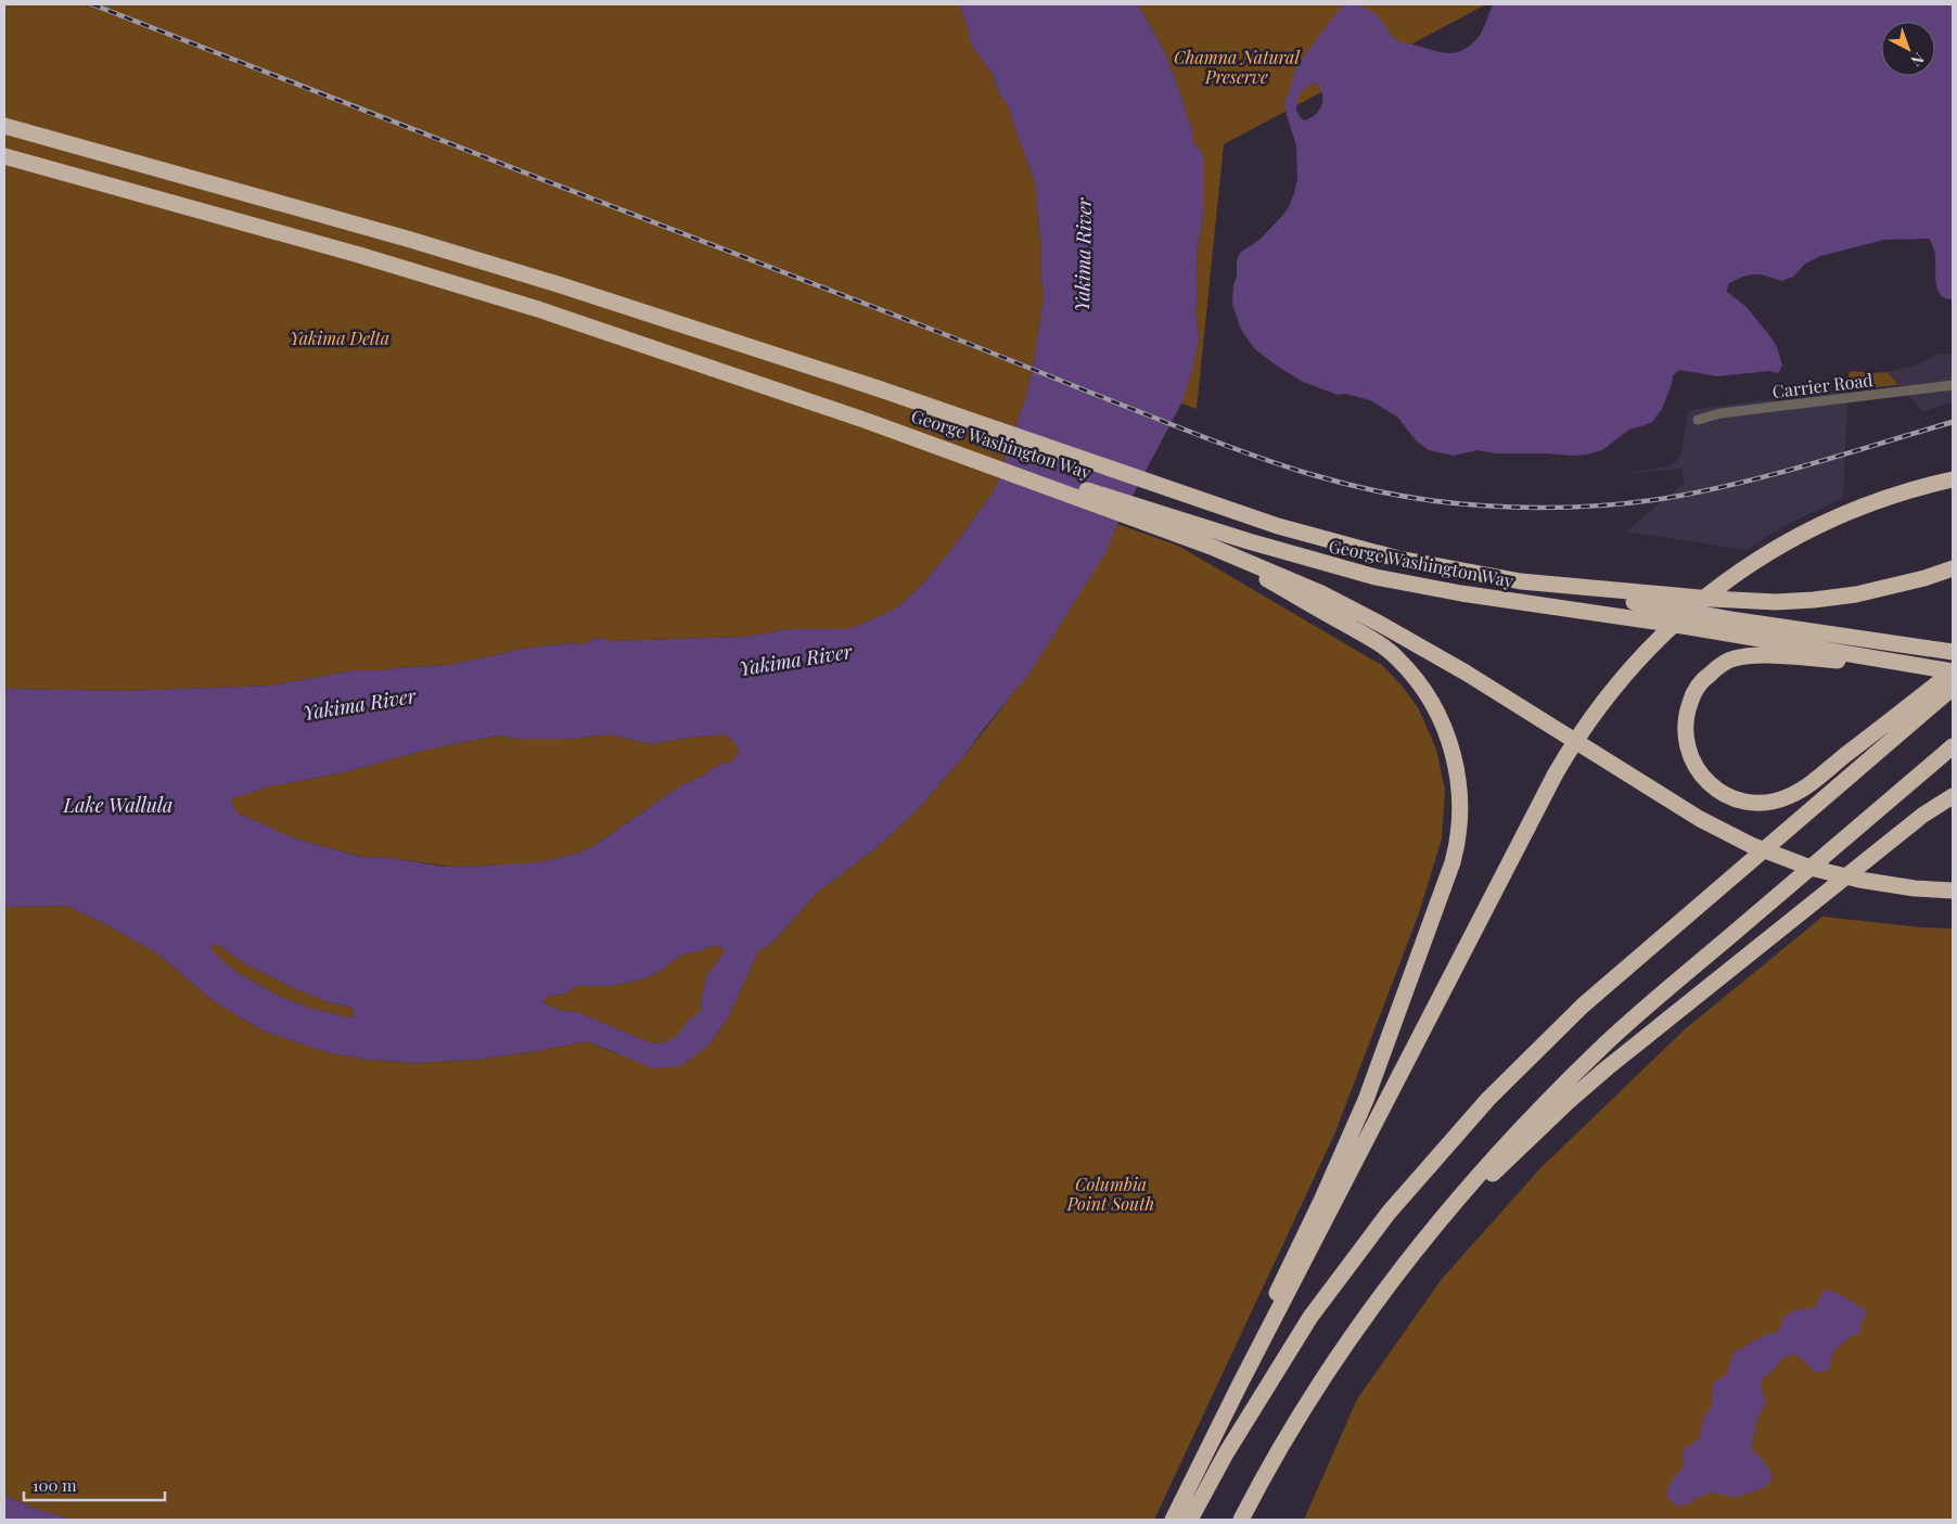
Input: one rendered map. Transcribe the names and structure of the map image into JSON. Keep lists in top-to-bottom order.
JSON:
{
  "streets": {
    "highway": ["George Washington Way"],
    "street": ["Carrier Road"]
  },
  "water": ["Yakima River", "Lake Wallula"],
  "parks": ["Chamna Natural Preserve", "Yakima Delta", "Columbia Point South"],
  "scale_bar": "100 m",
  "north": "bottom right"
}
